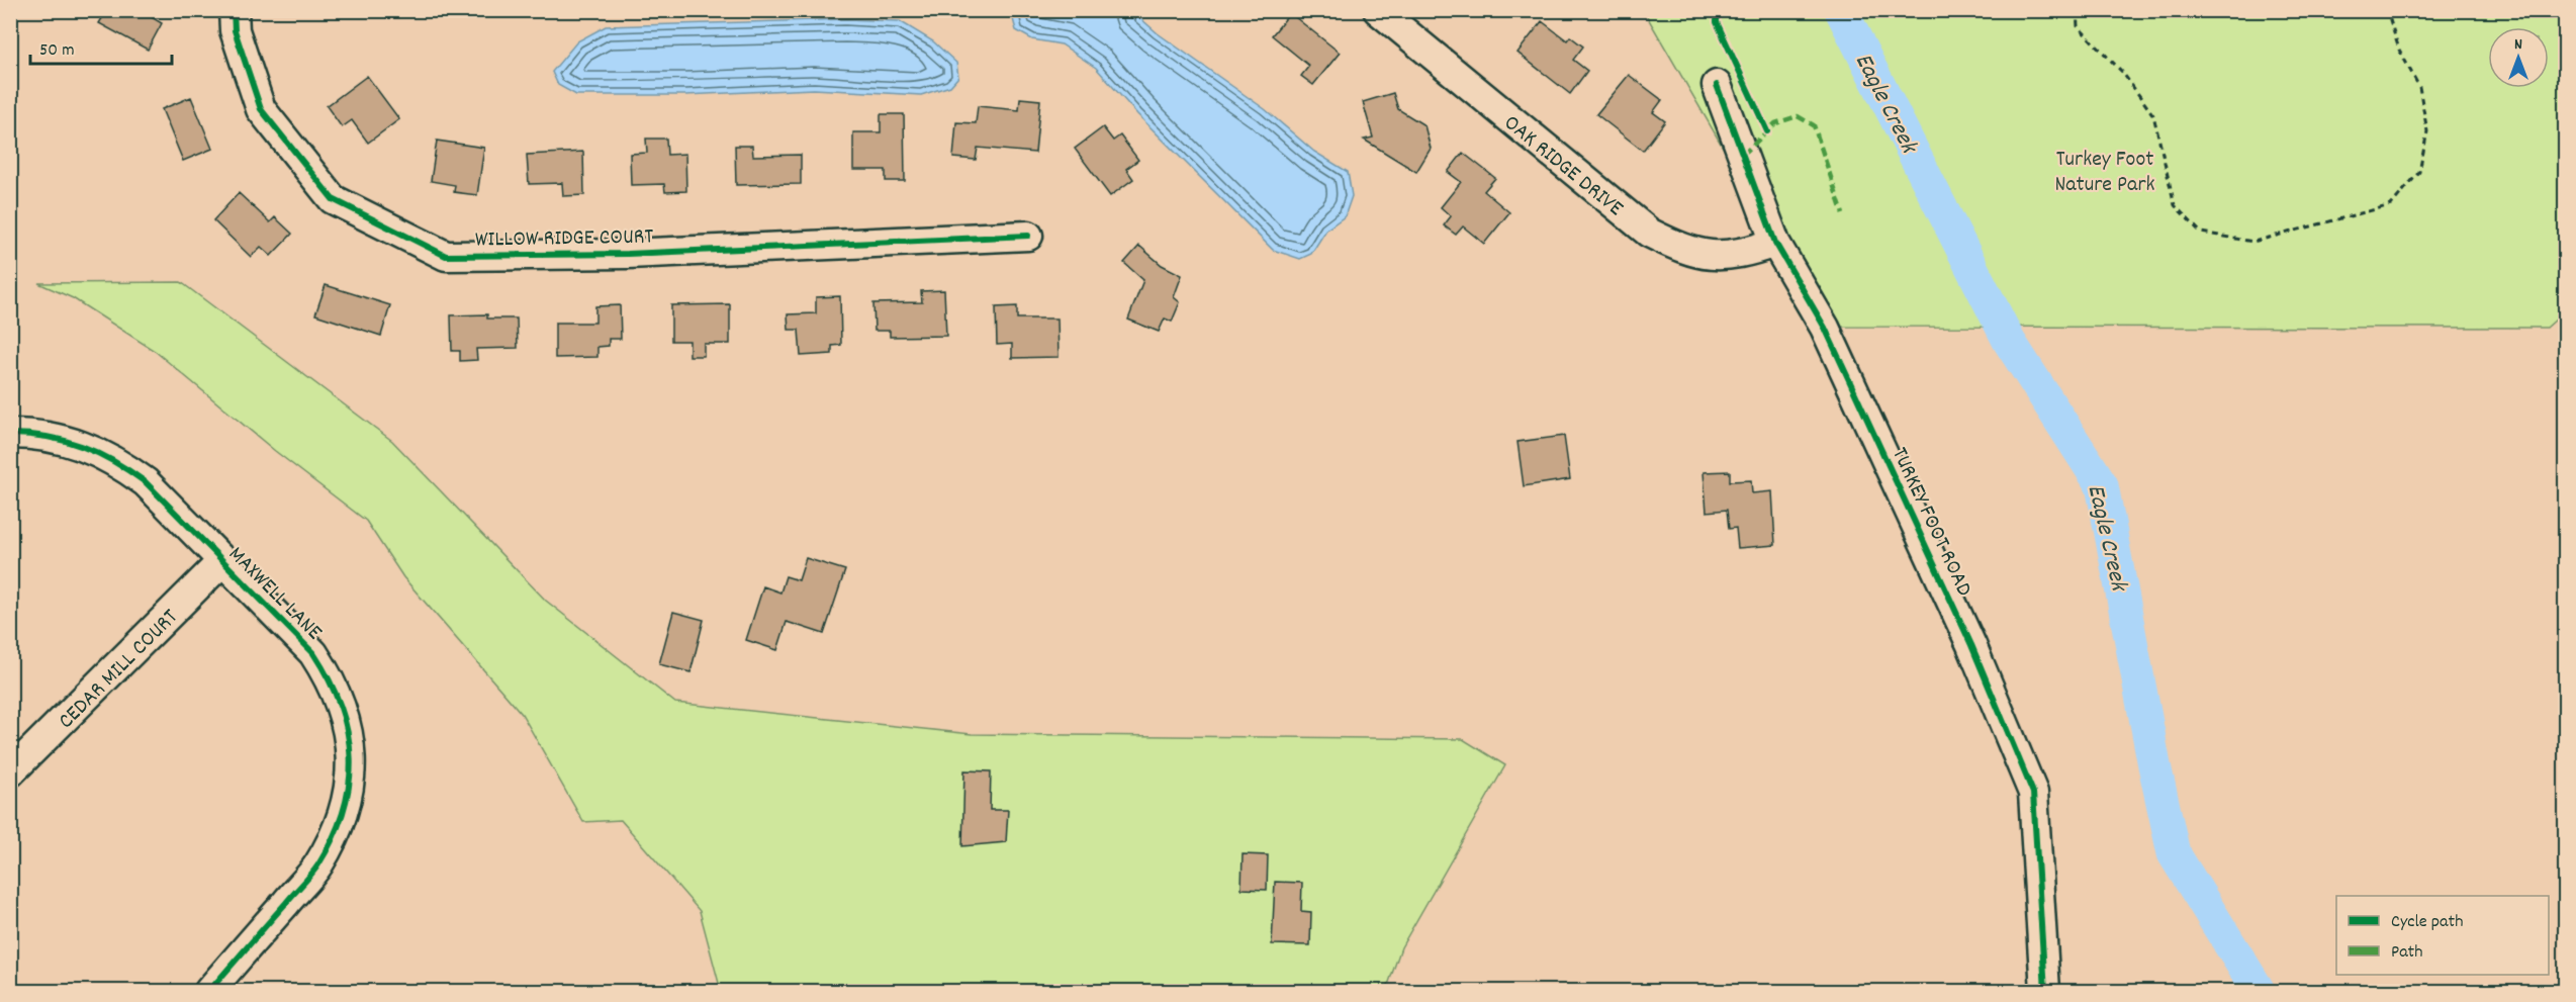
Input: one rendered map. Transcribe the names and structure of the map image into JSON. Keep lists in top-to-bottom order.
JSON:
{
  "streets": {
    "street": [
      "OAK RIDGE DRIVE",
      "WILLOW RIDGE COURT",
      "TURKEY FOOT ROAD",
      "MAXWELL LANE",
      "CEDAR MILL COURT"
    ]
  },
  "crossings": [
    ["OAK RIDGE DRIVE", "TURKEY FOOT ROAD"],
    ["MAXWELL LANE", "CEDAR MILL COURT"]
  ],
  "water": ["Eagle Creek"],
  "parks": ["Turkey Foot Nature Park"],
  "legend": ["Cycle path", "Path"],
  "scale_bar": "50 m",
  "north": "top"
}
